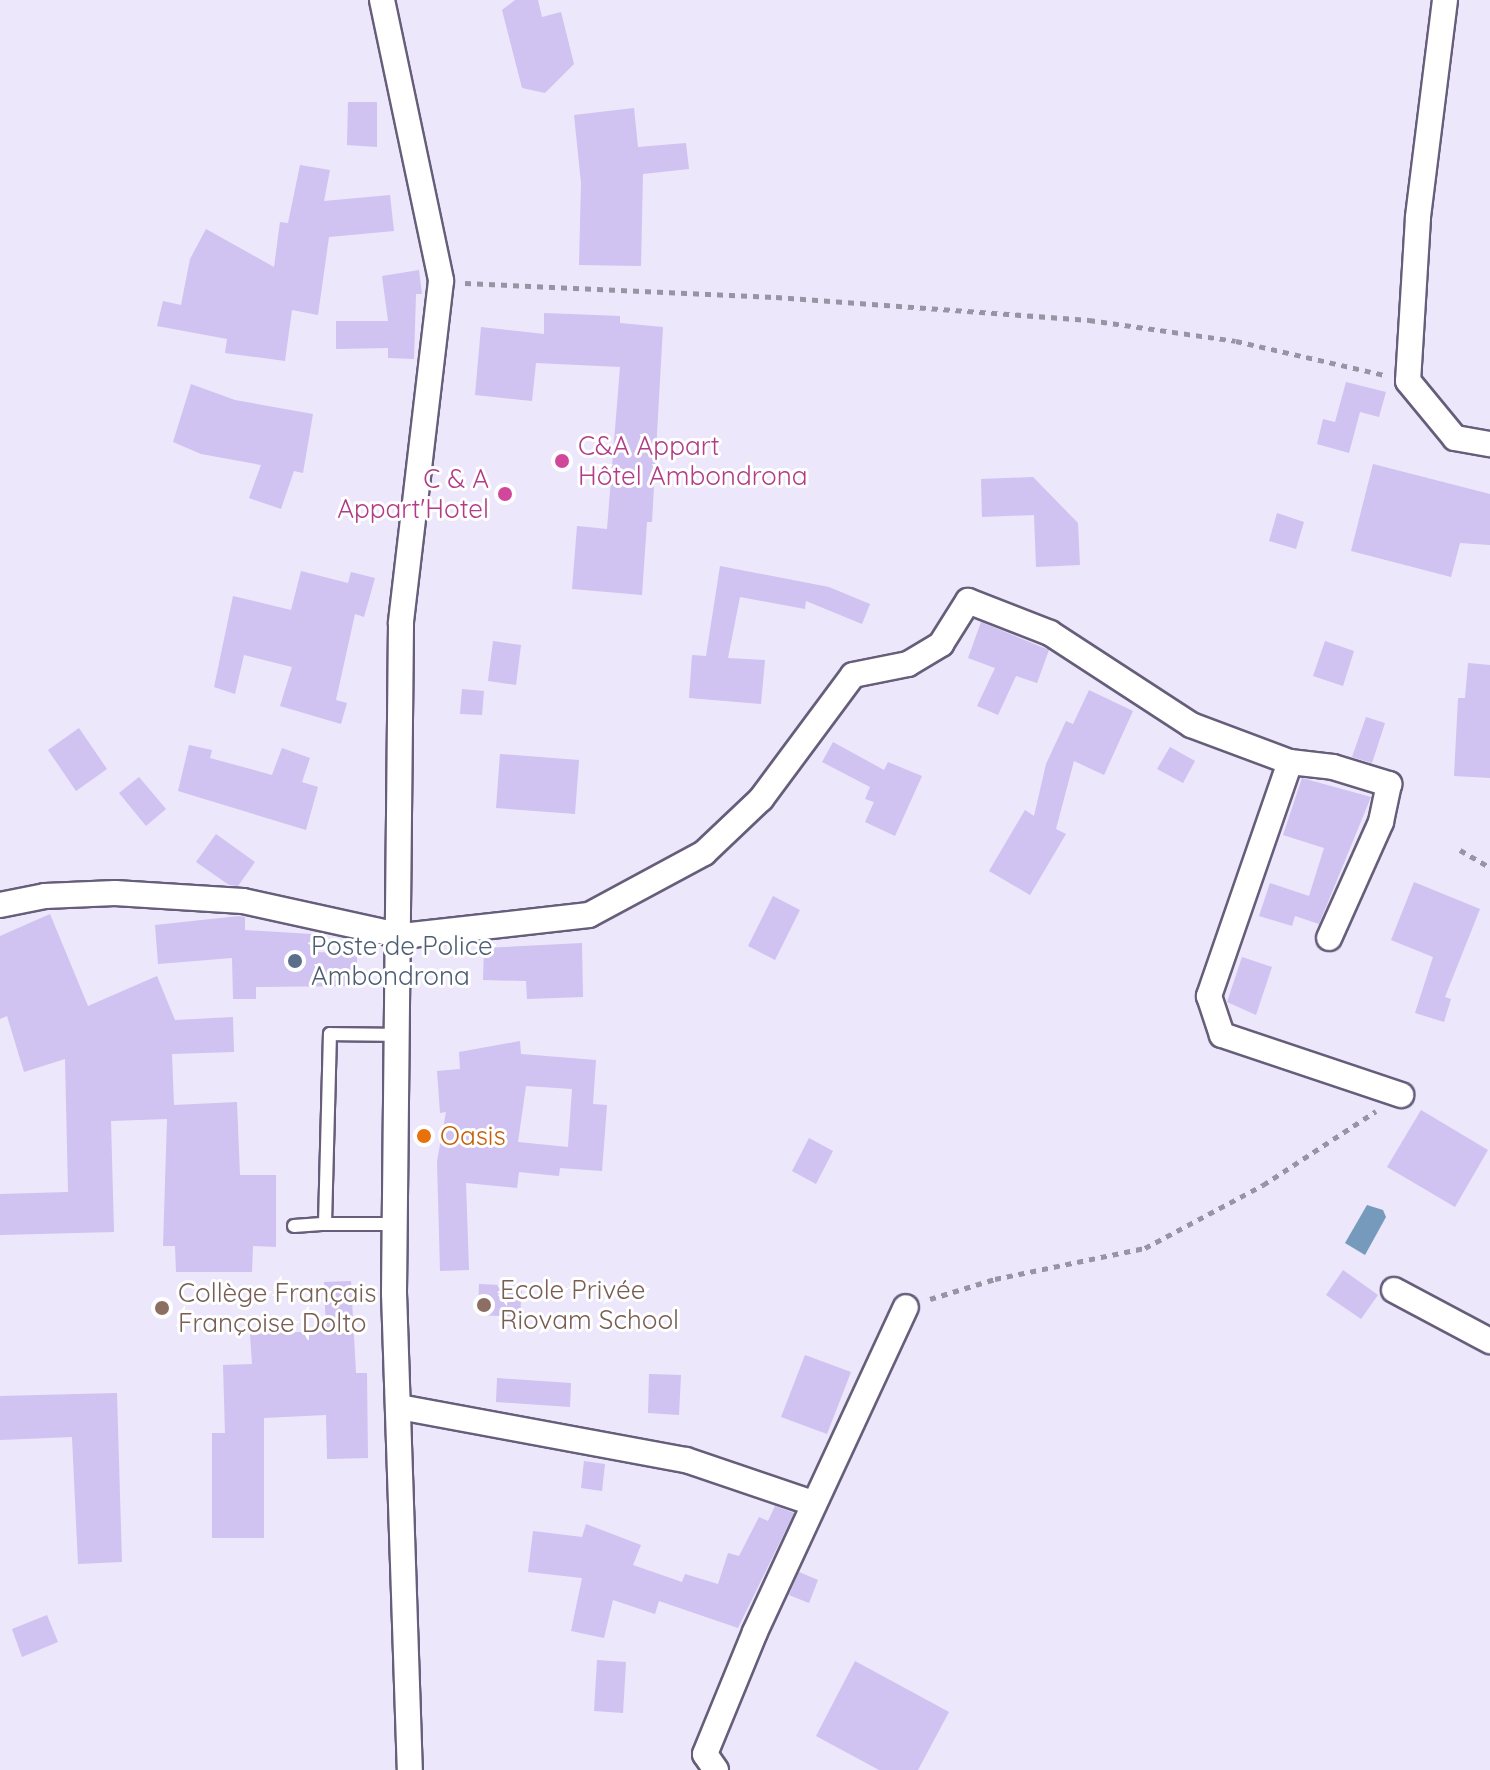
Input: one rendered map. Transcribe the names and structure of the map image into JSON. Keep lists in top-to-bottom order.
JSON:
{
  "places": [
    "C&A Appart Hôtel Ambondrona",
    "C & A Appart'Hotel",
    "Poste de Police Ambondrona",
    "Oasis",
    "Ecole Privée Riovam School",
    "Collège Français Françoise Dolto"
  ]
}
